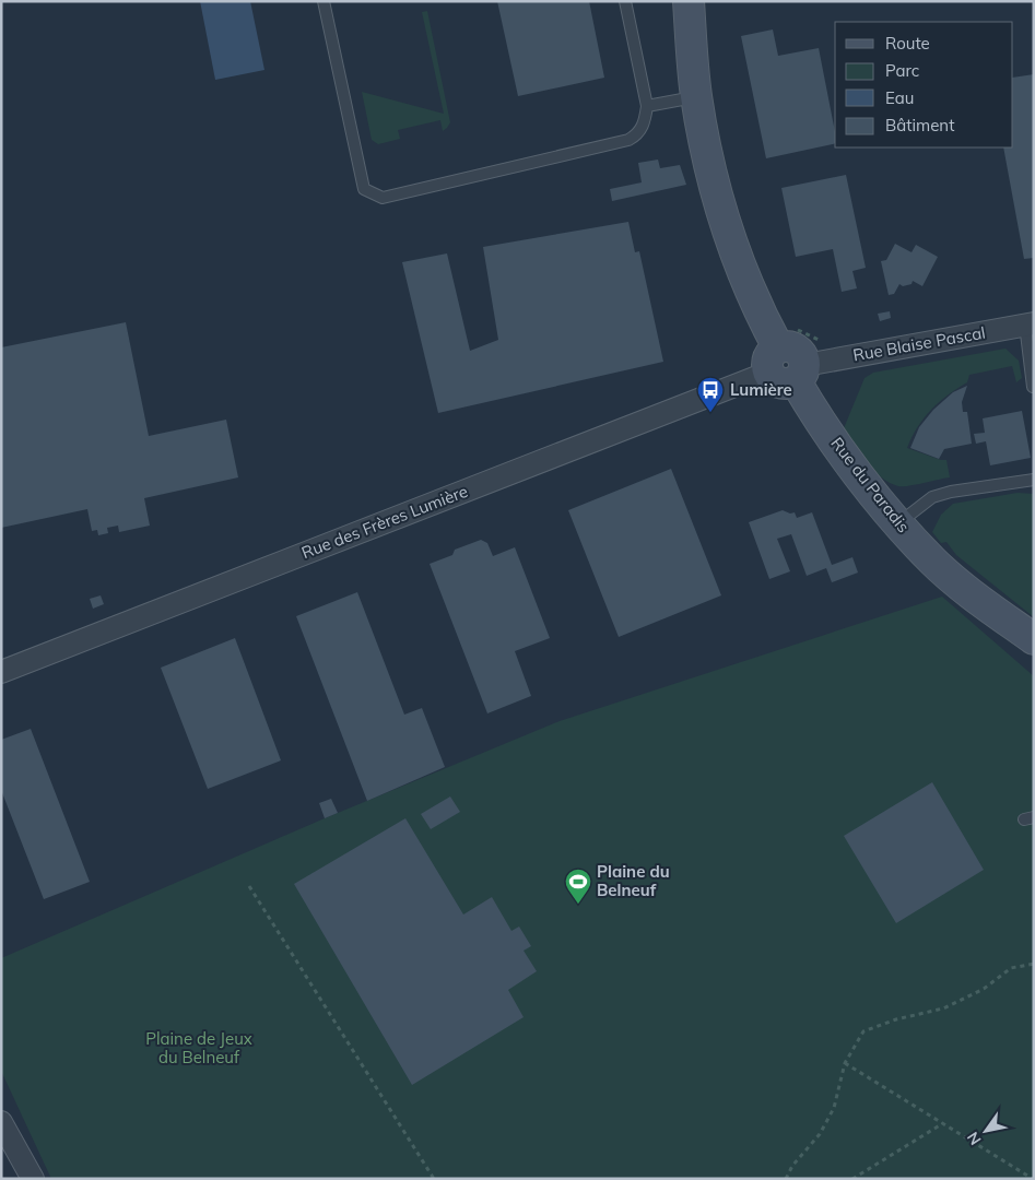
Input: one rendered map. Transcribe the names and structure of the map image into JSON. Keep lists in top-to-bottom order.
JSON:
{
  "streets": {
    "street": ["Rue Blaise Pascal", "Rue du Paradis", "Rue des Frères Lumière"]
  },
  "crossings": [
    ["Rue Blaise Pascal", "Rue du Paradis"],
    ["Rue Blaise Pascal", "Rue des Frères Lumière"],
    ["Rue du Paradis", "Rue des Frères Lumière"]
  ],
  "parks": ["Plaine de Jeux du Belneuf"],
  "places": {
    "bus stop": ["Lumière"],
    "sports": ["Plaine du Belneuf"]
  },
  "legend": [
    "Route",
    "Parc",
    "Eau",
    "Bâtiment"
  ],
  "north": "bottom left"
}
